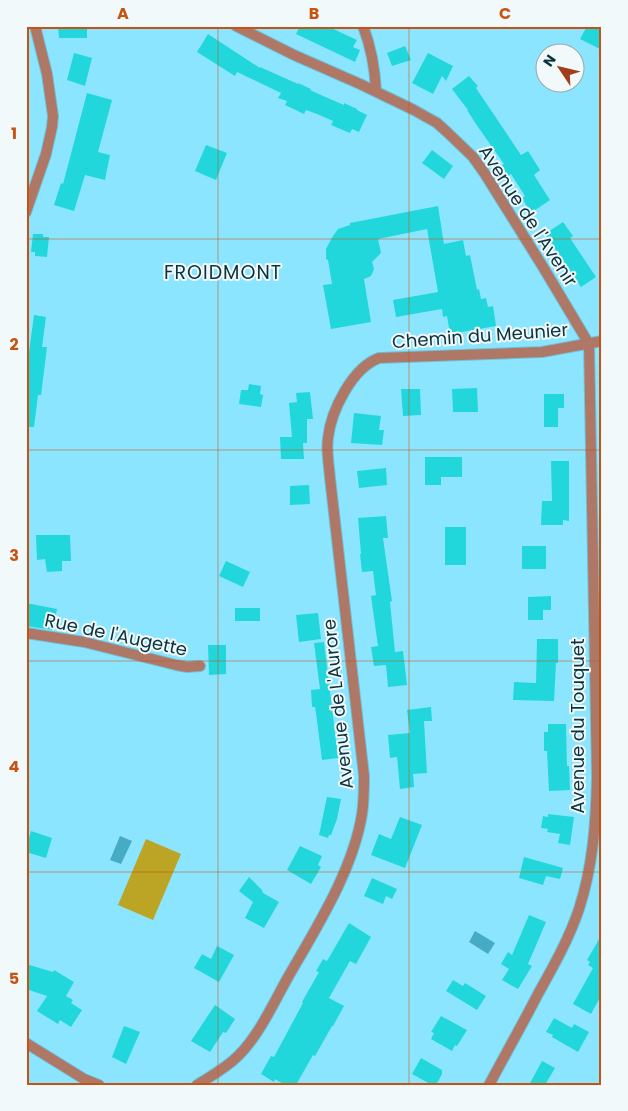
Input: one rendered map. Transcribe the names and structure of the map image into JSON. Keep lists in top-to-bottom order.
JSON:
{
  "streets": {
    "street": [
      "Avenue de l'Avenir",
      "Chemin du Meunier",
      "Rue de l'Augette",
      "Avenue de L'Aurore",
      "Avenue du Touquet"
    ]
  },
  "crossings": [
    ["Avenue de l'Avenir", "Chemin du Meunier"],
    ["Avenue de l'Avenir", "Avenue du Touquet"],
    ["Chemin du Meunier", "Avenue de L'Aurore"],
    ["Chemin du Meunier", "Avenue du Touquet"]
  ],
  "districts": ["FROIDMONT"],
  "north": "top left",
  "grid": {
    "columns": ["A", "B", "C"],
    "rows": [
      "1",
      "2",
      "3",
      "4",
      "5"
    ]
  }
}
